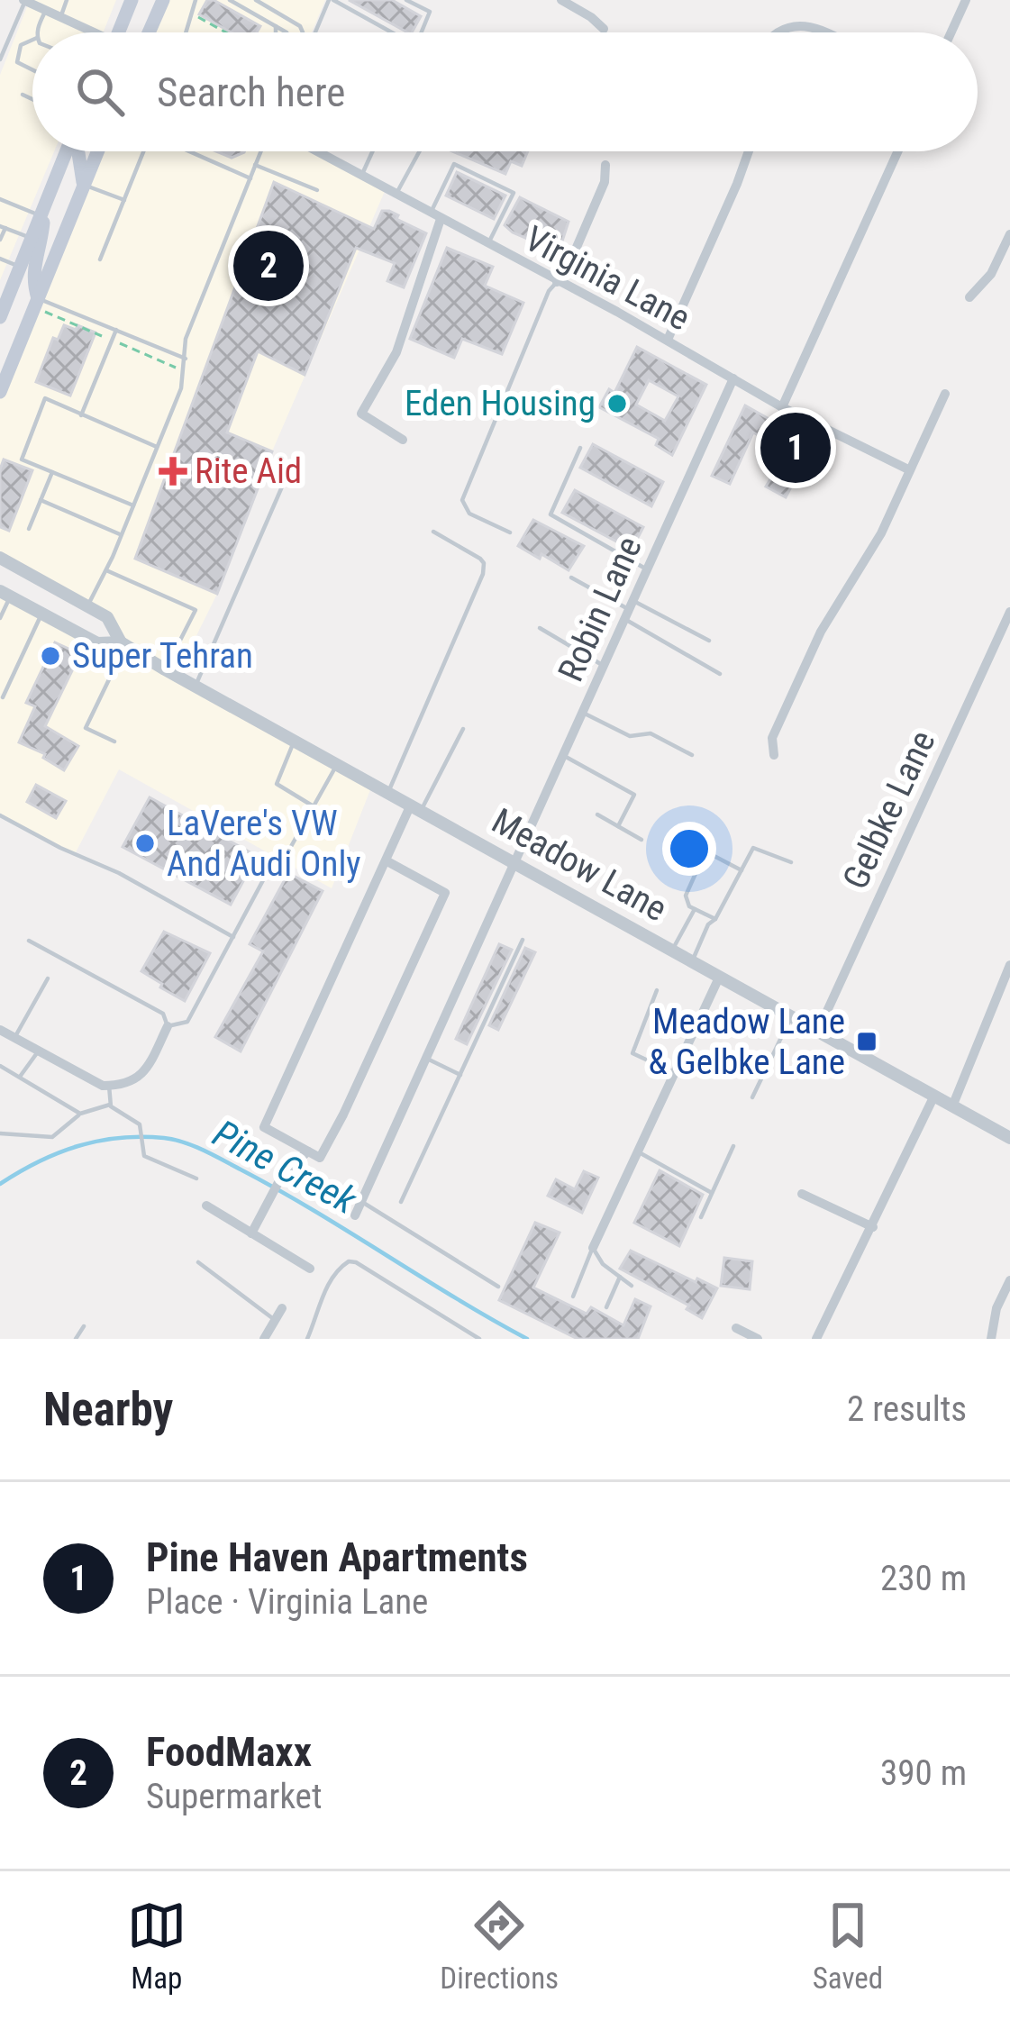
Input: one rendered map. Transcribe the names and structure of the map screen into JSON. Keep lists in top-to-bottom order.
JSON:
{
  "streets": {
    "street": [
      "Virginia Lane",
      "Robin Lane",
      "Gelbke Lane",
      "Meadow Lane"
    ]
  },
  "crossings": [
    ["Virginia Lane", "Robin Lane"],
    ["Robin Lane", "Meadow Lane"],
    ["Gelbke Lane", "Meadow Lane"]
  ],
  "water": ["Pine Creek"],
  "places": {
    "other": ["Eden Housing", "Super Tehran", "LaVere's VW And Audi Only"],
    "health": ["Rite Aid"],
    "transit": ["Meadow Lane & Gelbke Lane"]
  },
  "page": {
    "search": "Search here",
    "pins": ["2", "1"],
    "heading": ["Nearby", "2 results"],
    "list": [
      {
        "mark": "1",
        "name": "Pine Haven Apartments",
        "note": "Place · Virginia Lane",
        "value": "230 m"
      },
      {
        "mark": "2",
        "name": "FoodMaxx",
        "note": "Supermarket",
        "value": "390 m"
      }
    ],
    "nav": ["Map", "Directions", "Saved"]
  }
}
